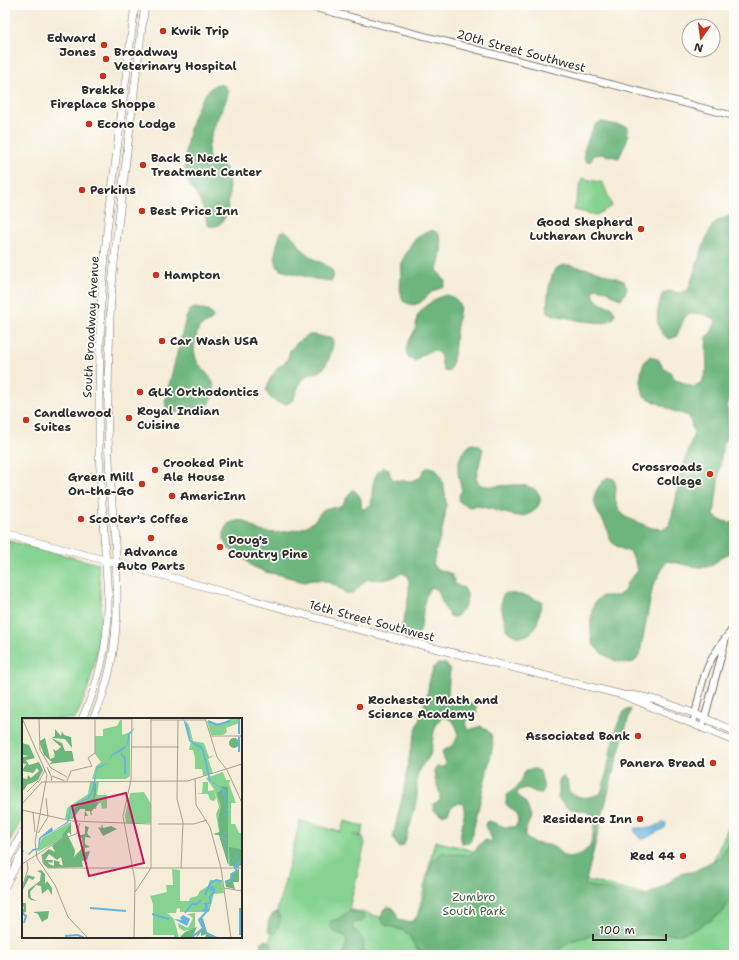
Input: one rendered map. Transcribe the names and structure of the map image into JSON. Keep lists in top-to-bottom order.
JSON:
{
  "streets": {
    "main road": ["South Broadway Avenue", "16th Street Southwest"],
    "street": ["20th Street Southwest"]
  },
  "crossings": [
    ["South Broadway Avenue", "16th Street Southwest"]
  ],
  "parks": ["Zumbro South Park"],
  "places": [
    "Kwik Trip",
    "Edward Jones",
    "Broadway Veterinary Hospital",
    "Brekke Fireplace Shoppe",
    "Econo Lodge",
    "Back & Neck Treatment Center",
    "Perkins",
    "Best Price Inn",
    "Good Shepherd Lutheran Church",
    "Hampton",
    "Car Wash USA",
    "GLK Orthodontics",
    "Royal Indian Cuisine",
    "Candlewood Suites",
    "Crooked Pint Ale House",
    "Crossroads College",
    "Green Mill On-the-Go",
    "AmericInn",
    "Scooter's Coffee",
    "Advance Auto Parts",
    "Doug's Country Pine",
    "Rochester Math and Science Academy",
    "Associated Bank",
    "Panera Bread",
    "Residence Inn",
    "Red 44"
  ],
  "scale_bar": "100 m",
  "north": "bottom"
}
